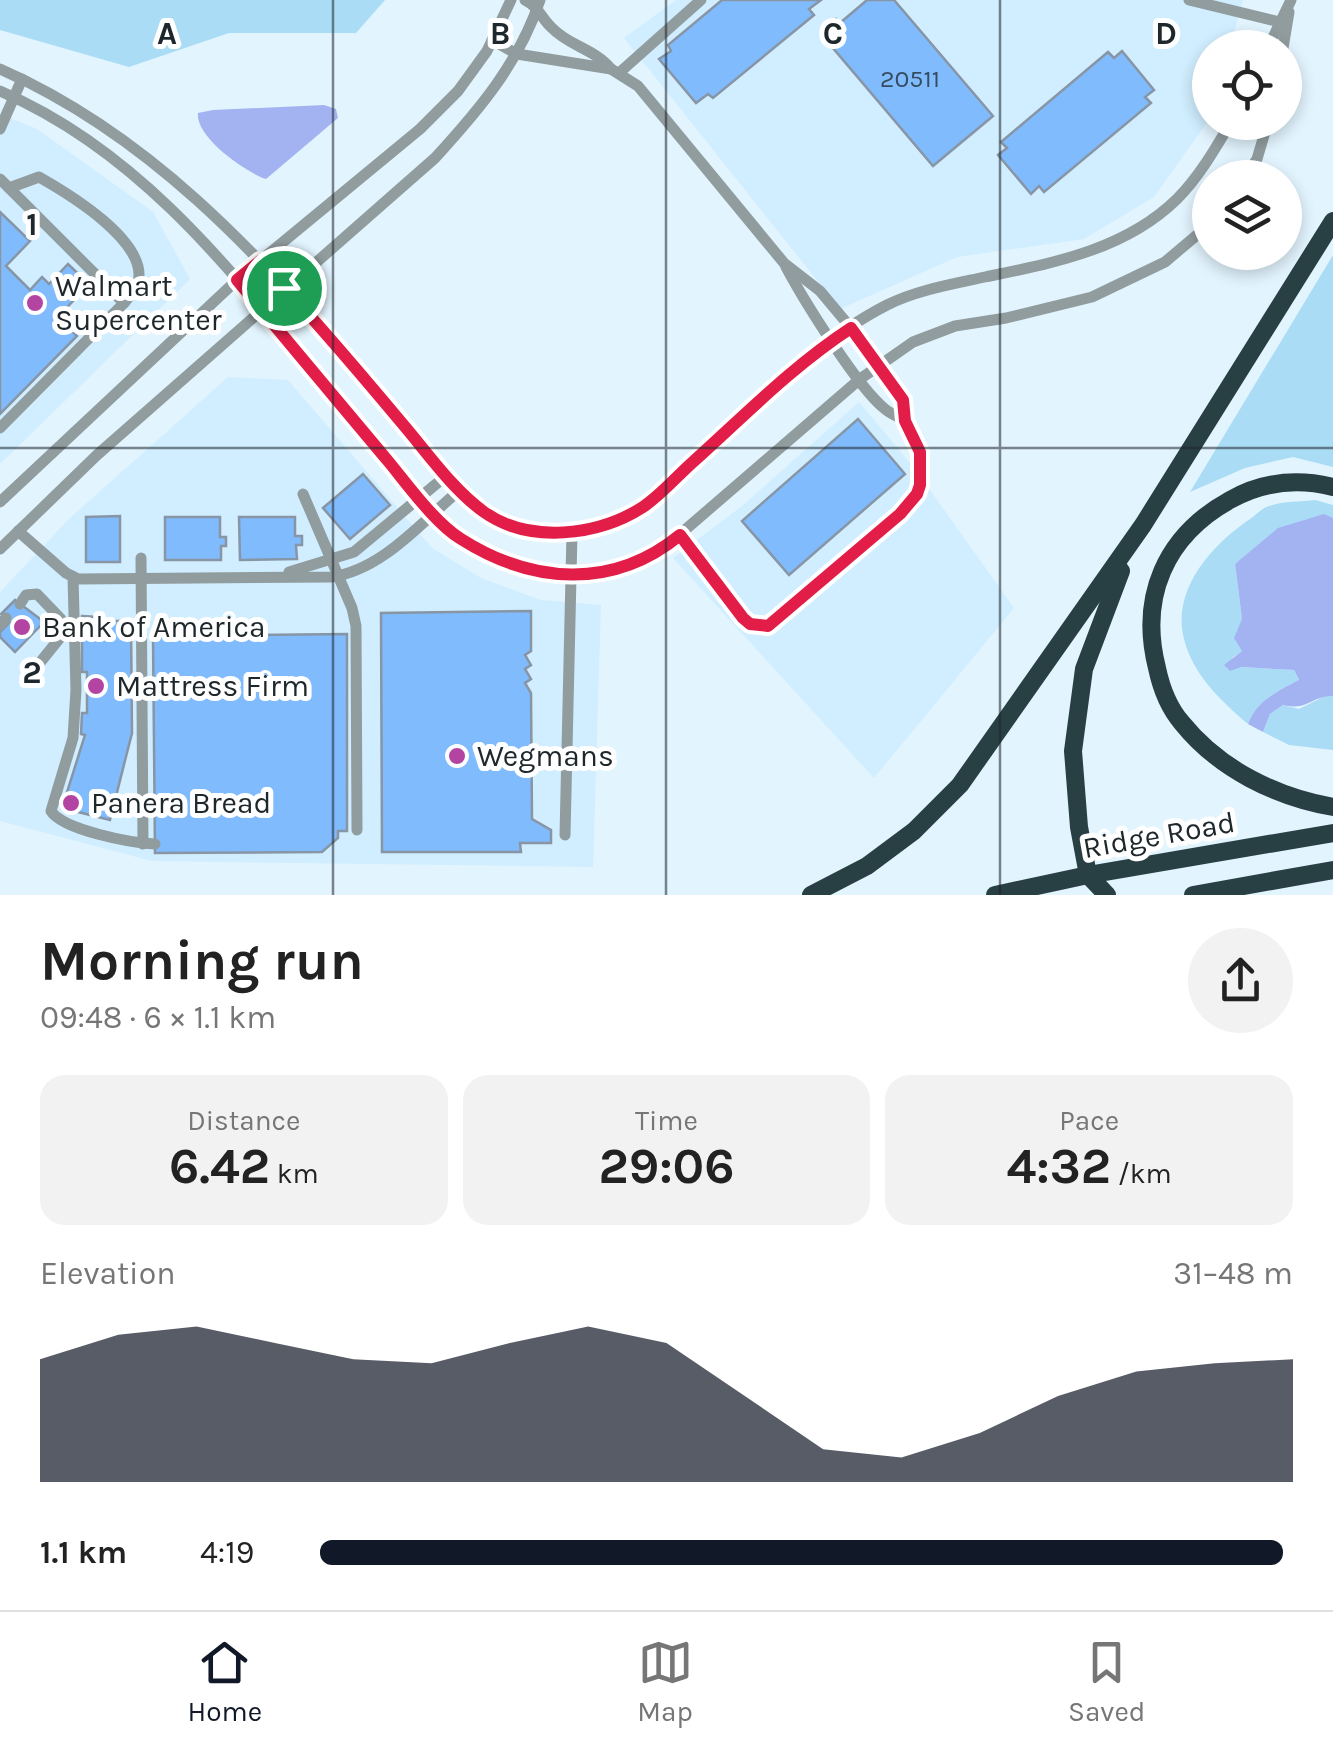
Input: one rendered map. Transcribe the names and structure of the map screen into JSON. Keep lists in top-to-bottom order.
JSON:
{
  "streets": {
    "highway": ["Ridge Road"]
  },
  "places": [
    "Walmart Supercenter",
    "Bank of America",
    "Mattress Firm",
    "Wegmans",
    "Panera Bread"
  ],
  "house_numbers": ["20511"],
  "page": {
    "heading": ["Morning run", "09:48 · 6 × 1.1 km"],
    "stats": [
      ["Distance", "6.42 km"],
      ["Time", "29:06"],
      ["Pace", "4:32 /km"]
    ],
    "chart": ["Elevation", "31–48 m"],
    "list": [
      {
        "name": "1.1 km",
        "note": "4:19"
      }
    ],
    "tabs": ["Home", "Map", "Saved"]
  },
  "grid": {
    "columns": [
      "A",
      "B",
      "C",
      "D"
    ],
    "rows": ["1", "2"]
  }
}
